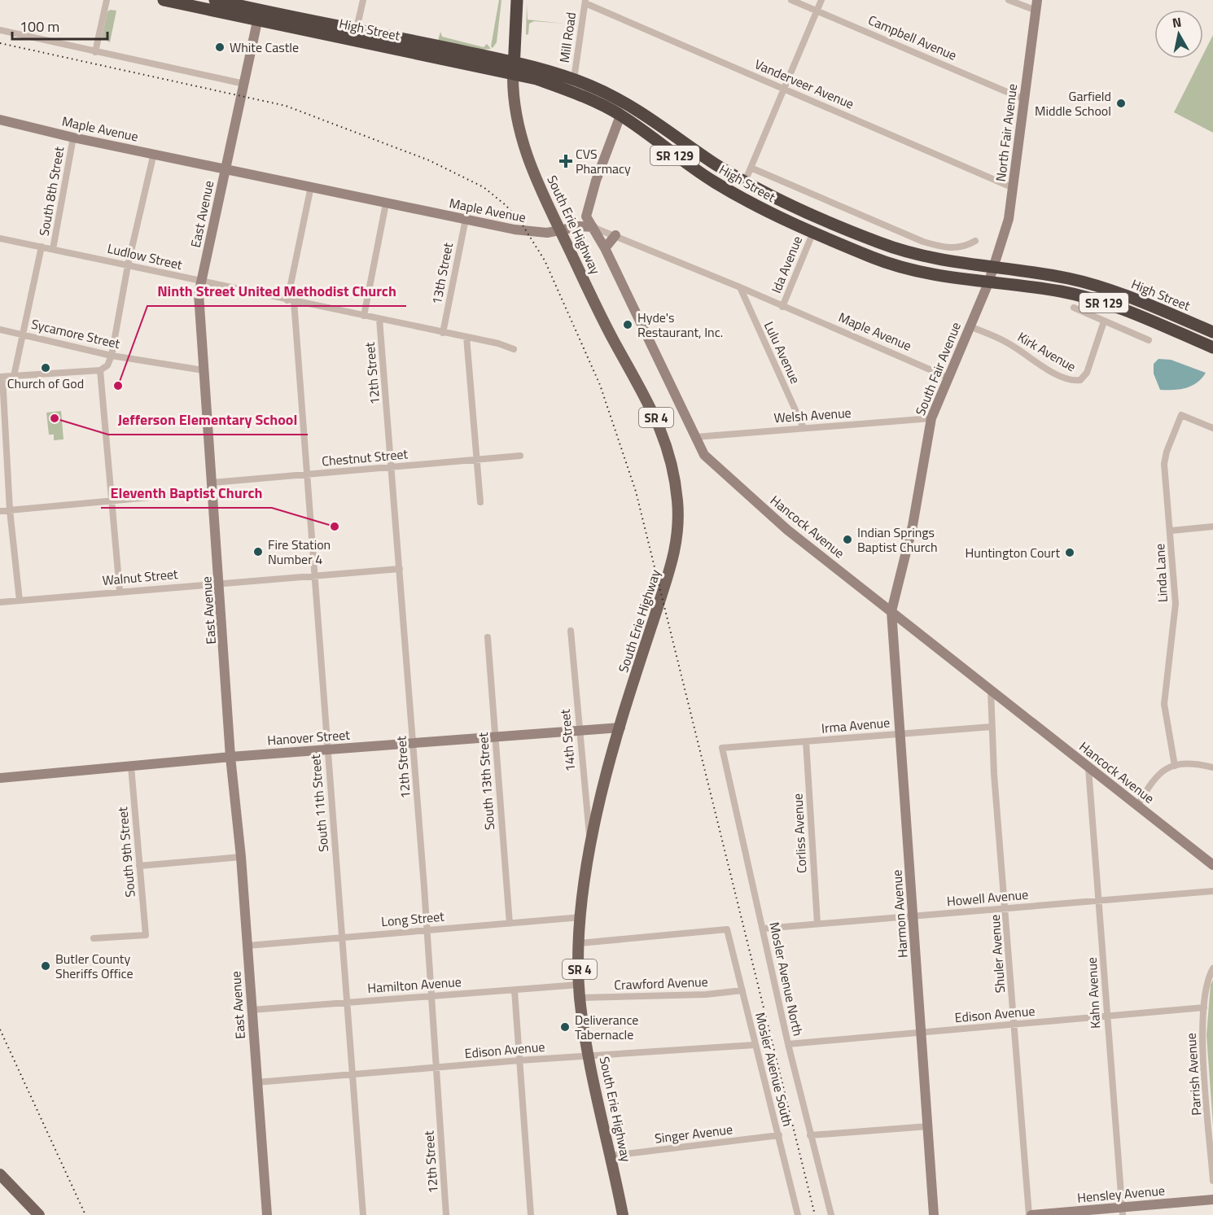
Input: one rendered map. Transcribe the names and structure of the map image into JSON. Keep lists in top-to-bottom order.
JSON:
{
  "streets": {
    "highway": ["High Street", "SR 129", "SR 4"],
    "main road": ["South Erie Highway"],
    "street": [
      "Mill Road",
      "Campbell Avenue",
      "Vanderveer Avenue",
      "Maple Avenue",
      "North Fair Avenue",
      "South 8th Street",
      "East Avenue",
      "Ludlow Street",
      "Ida Avenue",
      "13th Street",
      "Sycamore Street",
      "Kirk Avenue",
      "Lulu Avenue",
      "South Fair Avenue",
      "12th Street",
      "Welsh Avenue",
      "Chestnut Street",
      "Hancock Avenue",
      "Linda Lane",
      "Walnut Street",
      "Irma Avenue",
      "Hanover Street",
      "14th Street",
      "South 13th Street",
      "South 11th Street",
      "Corliss Avenue",
      "South 9th Street",
      "Howell Avenue",
      "Harmon Avenue",
      "Long Street",
      "Shuler Avenue",
      "Mosler Avenue North",
      "Crawford Avenue",
      "Hamilton Avenue",
      "Kahn Avenue",
      "Edison Avenue",
      "Mosler Avenue South",
      "Parrish Avenue",
      "Singer Avenue",
      "Hensley Avenue"
    ]
  },
  "crossings": [
    ["High Street", "Mill Road"],
    ["High Street", "North Fair Avenue"],
    ["High Street", "East Avenue"],
    ["High Street", "South Erie Highway"],
    ["High Street", "Ida Avenue"],
    ["High Street", "South Fair Avenue"],
    ["High Street", "SR 4"],
    ["High Street", "Hancock Avenue"],
    ["Mill Road", "Vanderveer Avenue"],
    ["Campbell Avenue", "North Fair Avenue"],
    ["Vanderveer Avenue", "North Fair Avenue"],
    ["Maple Avenue", "South 8th Street"],
    ["Maple Avenue", "East Avenue"],
    ["Maple Avenue", "South Erie Highway"],
    ["Maple Avenue", "Ida Avenue"],
    ["Maple Avenue", "13th Street"],
    ["Maple Avenue", "Lulu Avenue"],
    ["Maple Avenue", "South Fair Avenue"],
    ["Maple Avenue", "Hancock Avenue"],
    ["Maple Avenue", "South 11th Street"],
    ["North Fair Avenue", "South Fair Avenue"],
    ["South 8th Street", "Ludlow Street"],
    ["South 8th Street", "Sycamore Street"],
    ["East Avenue", "Ludlow Street"],
    ["East Avenue", "Sycamore Street"],
    ["East Avenue", "Chestnut Street"],
    ["East Avenue", "Walnut Street"],
    ["East Avenue", "Hanover Street"],
    ["East Avenue", "Long Street"],
    ["East Avenue", "Hamilton Avenue"],
    ["East Avenue", "Edison Avenue"],
    ["South Erie Highway", "SR 4"],
    ["South Erie Highway", "Hanover Street"],
    ["South Erie Highway", "14th Street"],
    ["South Erie Highway", "Long Street"],
    ["South Erie Highway", "Crawford Avenue"],
    ["South Erie Highway", "Hamilton Avenue"],
    ["South Erie Highway", "Edison Avenue"],
    ["South Erie Highway", "Mosler Avenue South"],
    ["South Erie Highway", "Singer Avenue"],
    ["Ludlow Street", "13th Street"],
    ["Ludlow Street", "12th Street"],
    ["Ludlow Street", "South 11th Street"],
    ["Kirk Avenue", "South Fair Avenue"],
    ["Lulu Avenue", "Welsh Avenue"],
    ["South Fair Avenue", "Welsh Avenue"],
    ["South Fair Avenue", "Hancock Avenue"],
    ["South Fair Avenue", "Harmon Avenue"],
    ["12th Street", "Chestnut Street"],
    ["12th Street", "Walnut Street"],
    ["12th Street", "Hanover Street"],
    ["12th Street", "Long Street"],
    ["12th Street", "Hamilton Avenue"],
    ["12th Street", "Edison Avenue"],
    ["Welsh Avenue", "Hancock Avenue"],
    ["Chestnut Street", "South 11th Street"],
    ["Hancock Avenue", "Harmon Avenue"],
    ["Hancock Avenue", "Shuler Avenue"],
    ["Hancock Avenue", "Kahn Avenue"],
    ["Walnut Street", "South 11th Street"],
    ["Irma Avenue", "Corliss Avenue"],
    ["Irma Avenue", "Harmon Avenue"],
    ["Irma Avenue", "Shuler Avenue"],
    ["Irma Avenue", "Mosler Avenue North"],
    ["Hanover Street", "14th Street"],
    ["Hanover Street", "South 13th Street"],
    ["Hanover Street", "South 11th Street"],
    ["Hanover Street", "South 9th Street"],
    ["South 13th Street", "Long Street"],
    ["South 11th Street", "Long Street"],
    ["South 11th Street", "Hamilton Avenue"],
    ["South 11th Street", "Edison Avenue"],
    ["Corliss Avenue", "Howell Avenue"],
    ["Howell Avenue", "Harmon Avenue"],
    ["Howell Avenue", "Shuler Avenue"],
    ["Howell Avenue", "Mosler Avenue North"],
    ["Howell Avenue", "Kahn Avenue"],
    ["Harmon Avenue", "Edison Avenue"],
    ["Shuler Avenue", "Edison Avenue"],
    ["Shuler Avenue", "Hensley Avenue"],
    ["Mosler Avenue North", "Edison Avenue"],
    ["Crawford Avenue", "Mosler Avenue South"],
    ["Kahn Avenue", "Edison Avenue"],
    ["Kahn Avenue", "Hensley Avenue"],
    ["Edison Avenue", "Mosler Avenue South"],
    ["Edison Avenue", "Parrish Avenue"],
    ["Mosler Avenue South", "Singer Avenue"]
  ],
  "places": {
    "other": [
      "White Castle",
      "Garfield Middle School",
      "Hyde's Restaurant, Inc.",
      "Church of God",
      "Ninth Street United Methodist Church",
      "Jefferson Elementary School",
      "Eleventh Baptist Church",
      "Indian Springs Baptist Church",
      "Fire Station Number 4",
      "Huntington Court",
      "Butler County Sheriffs Office",
      "Deliverance Tabernacle"
    ],
    "health": ["CVS Pharmacy"]
  },
  "scale_bar": "100 m",
  "north": "top"
}
